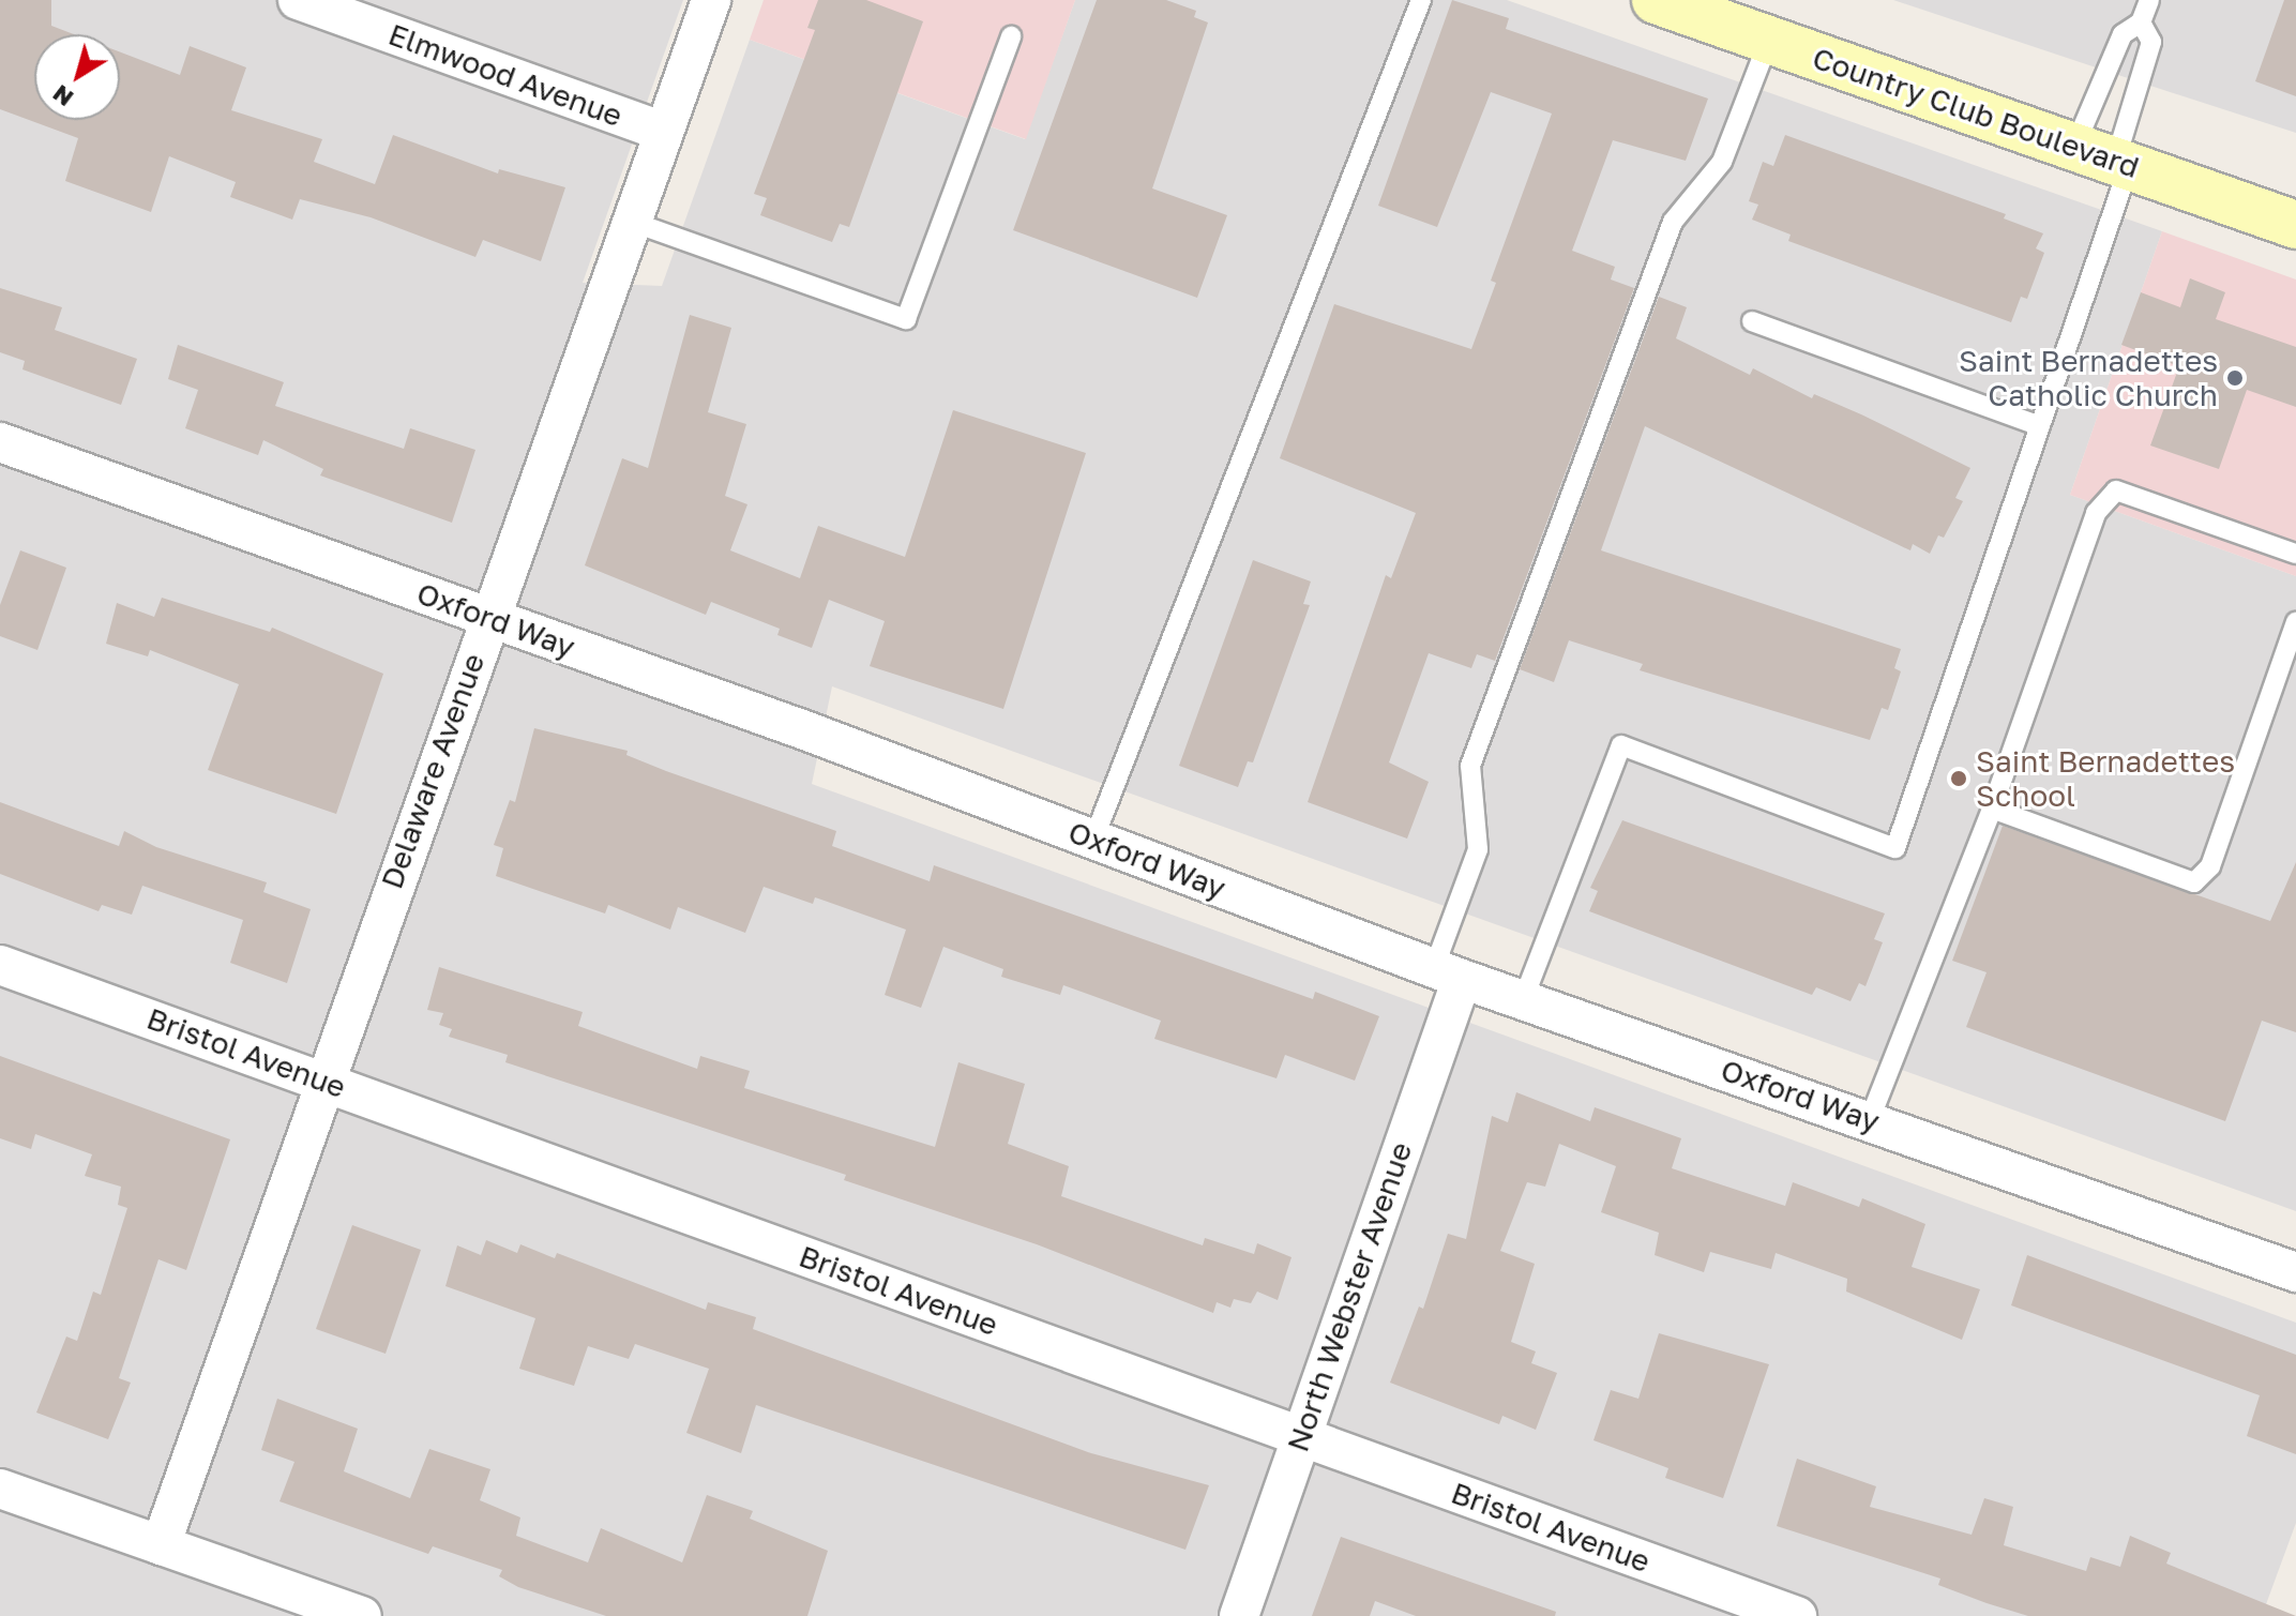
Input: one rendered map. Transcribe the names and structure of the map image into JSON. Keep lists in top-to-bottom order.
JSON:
{
  "streets": {
    "street": [
      "Elmwood Avenue",
      "Country Club Boulevard",
      "Oxford Way",
      "Delaware Avenue",
      "Bristol Avenue",
      "North Webster Avenue"
    ]
  },
  "crossings": [
    ["Elmwood Avenue", "Delaware Avenue"],
    ["Oxford Way", "Delaware Avenue"],
    ["Oxford Way", "North Webster Avenue"],
    ["Delaware Avenue", "Bristol Avenue"],
    ["Bristol Avenue", "North Webster Avenue"]
  ],
  "places": ["Saint Bernadettes Catholic Church", "Saint Bernadettes School"],
  "north": "bottom left"
}
